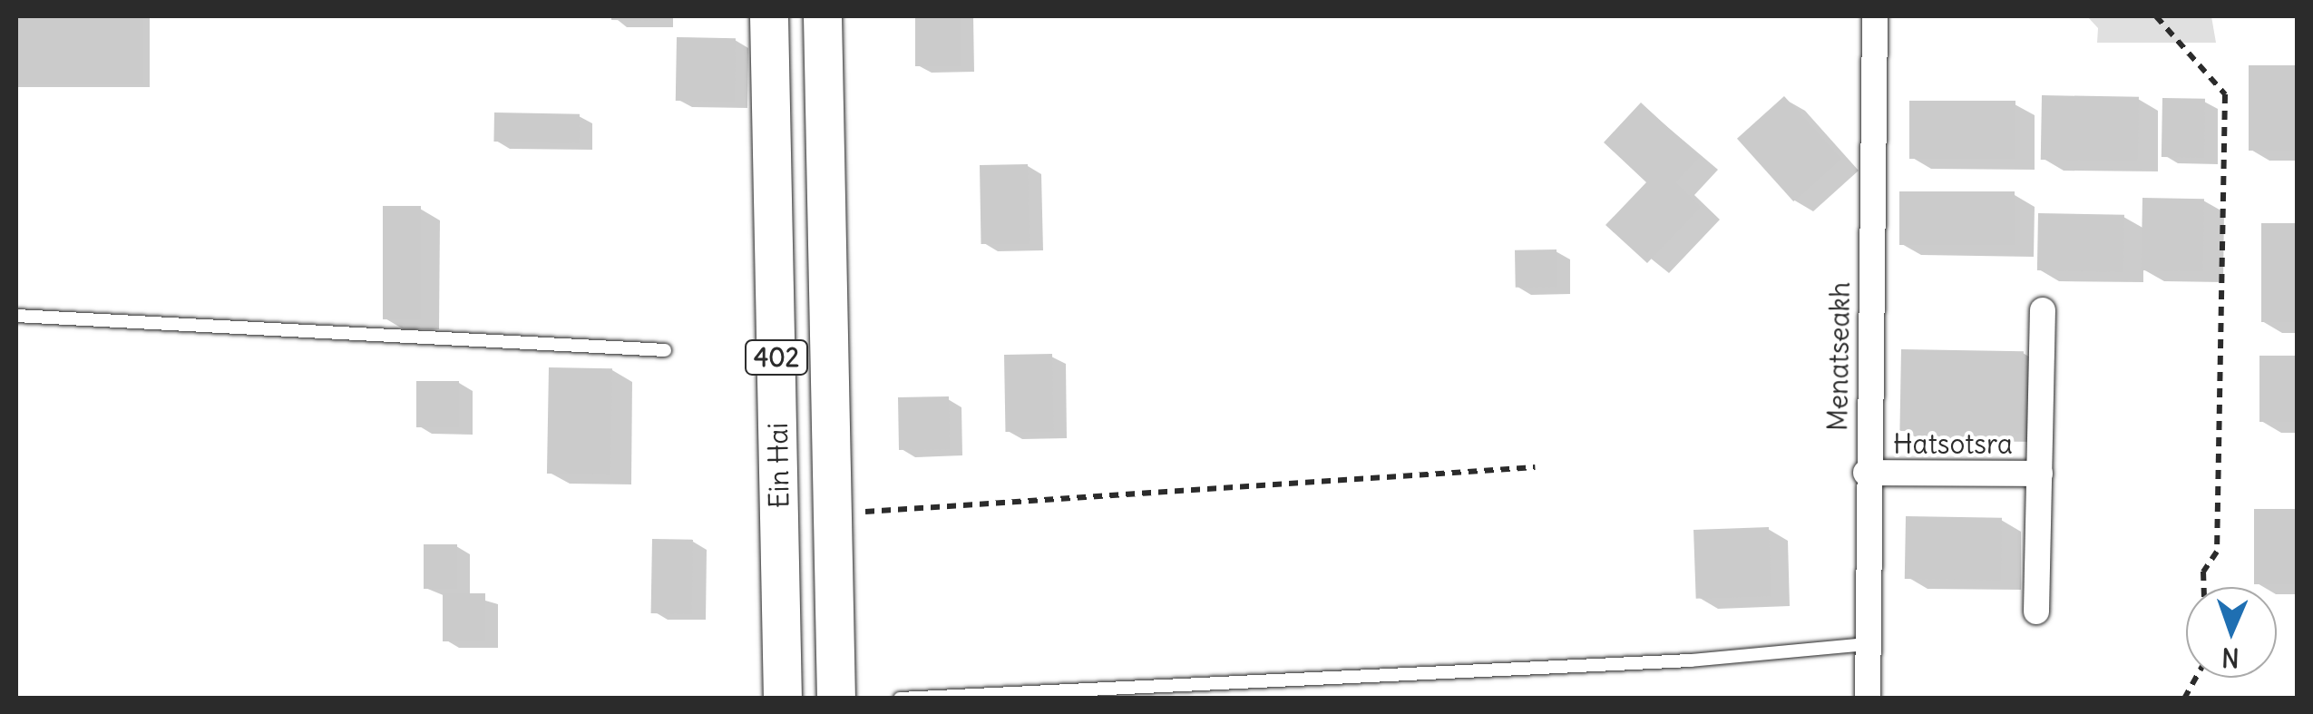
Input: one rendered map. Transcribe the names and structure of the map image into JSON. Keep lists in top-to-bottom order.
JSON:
{
  "streets": {
    "main road": ["402", "Ein Hai"],
    "street": ["Menatseakh", "Hatsotsra"]
  },
  "crossings": [
    ["Menatseakh", "Hatsotsra"]
  ],
  "north": "bottom"
}
